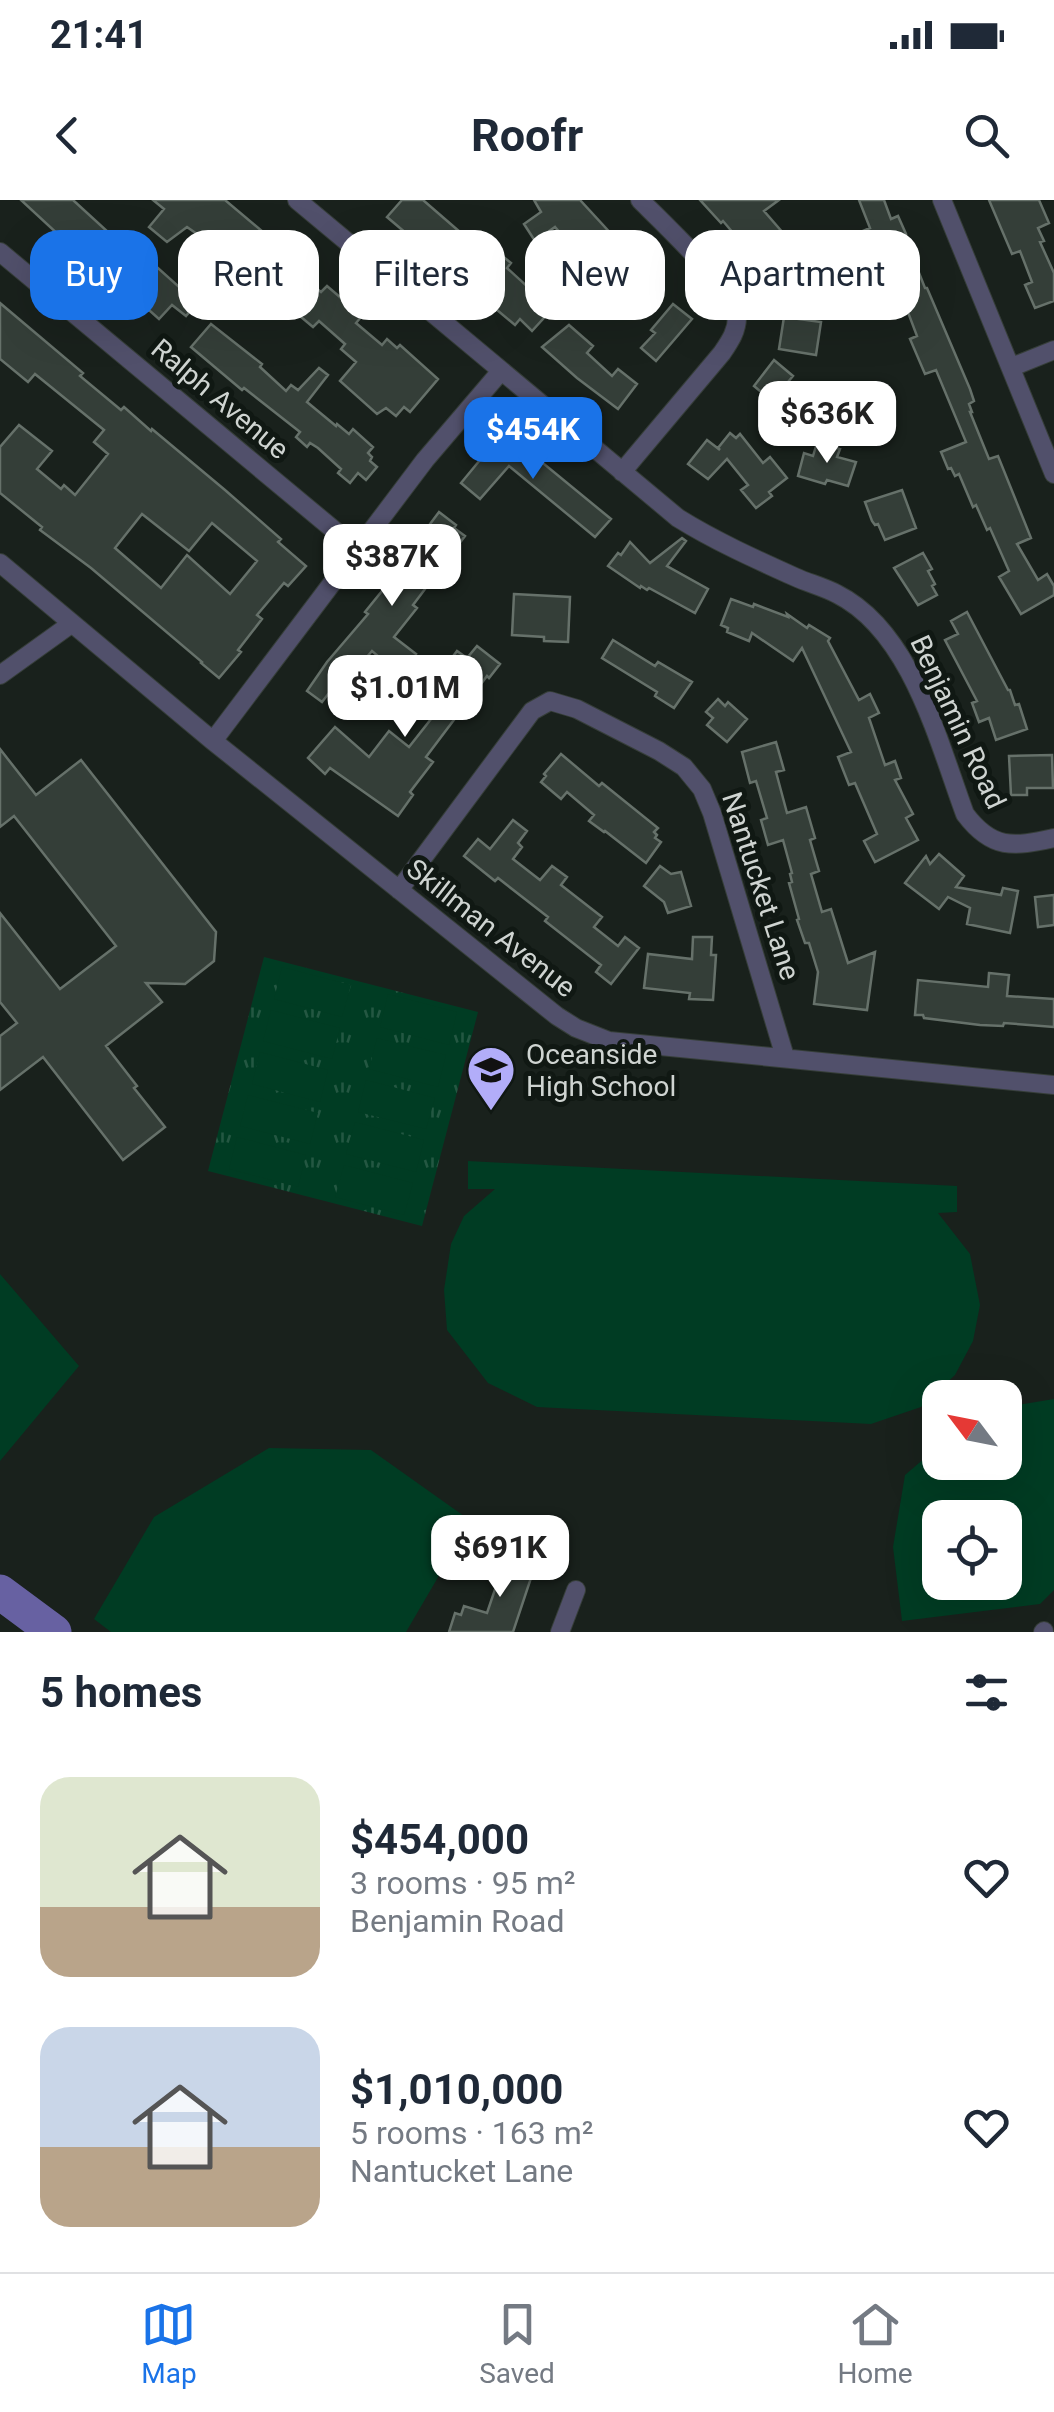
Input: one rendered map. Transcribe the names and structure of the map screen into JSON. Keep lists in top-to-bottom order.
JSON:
{
  "streets": {
    "street": [
      "Ralph Avenue",
      "Benjamin Road",
      "Nantucket Lane",
      "Skillman Avenue"
    ]
  },
  "crossings": [
    ["Nantucket Lane", "Skillman Avenue"]
  ],
  "places": {
    "school or university": ["Oceanside High School"]
  },
  "north": "top left",
  "page": {
    "status": "21:41",
    "header": "Roofr",
    "chip": [
      "Buy",
      "Rent",
      "Filters",
      "New",
      "Apartment"
    ],
    "price": [
      "$636K",
      "$454K",
      "$387K",
      "$1.01M",
      "$691K"
    ],
    "heading": "5 homes",
    "list": [
      {
        "name": "$454,000",
        "note": "3 rooms · 95 m² · Benjamin Road"
      },
      {
        "name": "$1,010,000",
        "note": "5 rooms · 163 m² · Nantucket Lane"
      }
    ],
    "tabs": ["Map", "Saved", "Home"]
  }
}
